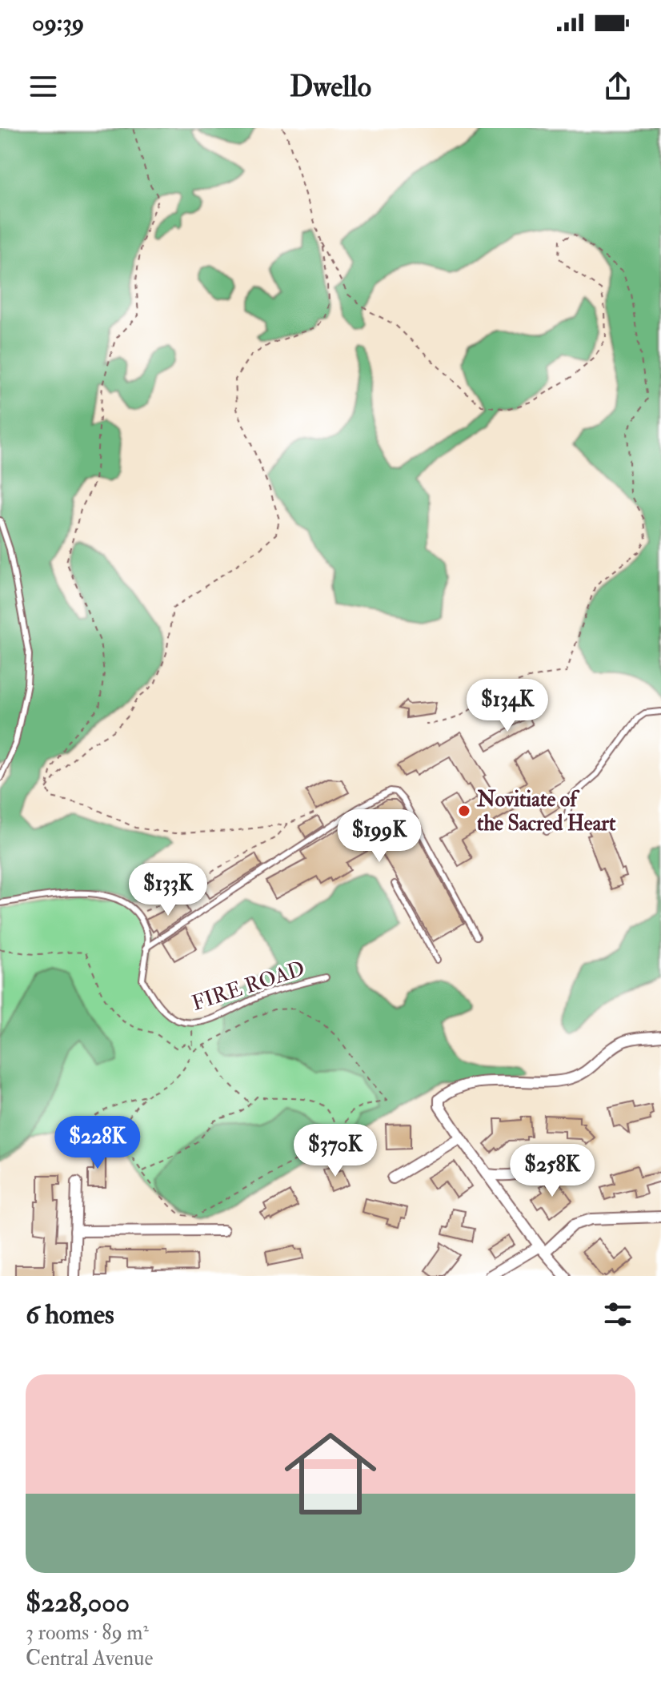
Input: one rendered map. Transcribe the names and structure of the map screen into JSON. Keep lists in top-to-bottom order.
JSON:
{
  "streets": {
    "lane": ["FIRE ROAD"]
  },
  "places": ["Novitiate of the Sacred Heart"],
  "page": {
    "status": "09:39",
    "header": "Dwello",
    "price": [
      "$134K",
      "$199K",
      "$133K",
      "$228K",
      "$370K",
      "$258K"
    ],
    "heading": "6 homes",
    "list": [
      {
        "name": "$228,000",
        "note": "3 rooms · 89 m² · Central Avenue"
      }
    ]
  }
}
